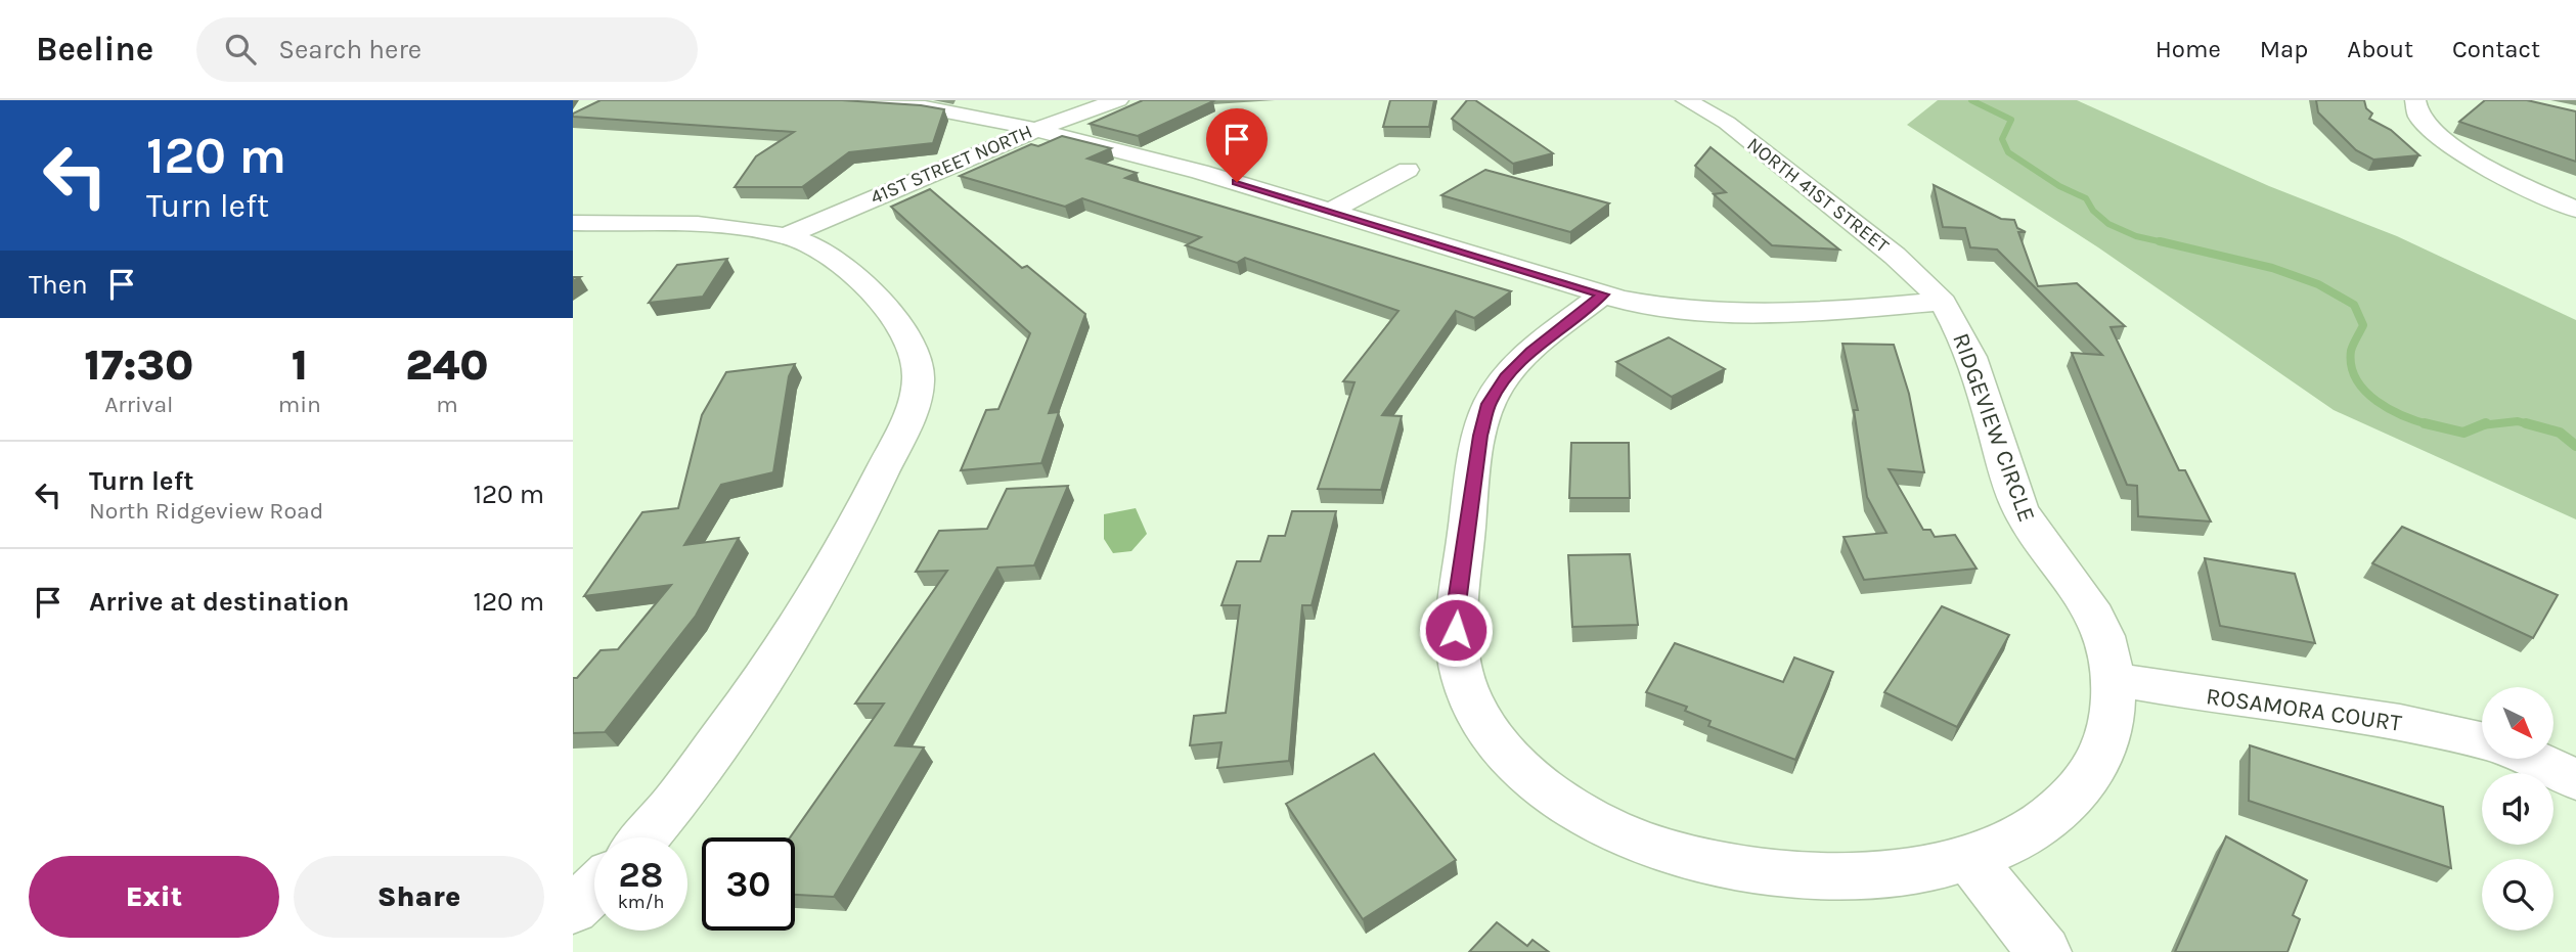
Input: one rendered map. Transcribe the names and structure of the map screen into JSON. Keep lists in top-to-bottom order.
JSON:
{
  "streets": {
    "street": [
      "41ST STREET NORTH",
      "NORTH 41ST STREET",
      "RIDGEVIEW CIRCLE",
      "ROSAMORA COURT"
    ]
  },
  "crossings": [
    ["NORTH 41ST STREET", "RIDGEVIEW CIRCLE"],
    ["RIDGEVIEW CIRCLE", "ROSAMORA COURT"]
  ],
  "north": "bottom right",
  "page": {
    "header": "Beeline",
    "search": "Search here",
    "nav": [
      "Home",
      "Map",
      "About",
      "Contact"
    ],
    "turn": ["120 m", "Turn left"],
    "then": "Then",
    "eta": [
      "17:30",
      "Arrival",
      "1",
      "min",
      "240",
      "m"
    ],
    "list": [
      {
        "name": "Turn left",
        "note": "North Ridgeview Road",
        "value": "120 m"
      },
      {
        "name": "Arrive at destination",
        "value": "120 m"
      }
    ],
    "speed": "28 km/h",
    "limit": "30",
    "buttons": ["Exit", "Share"]
  }
}
